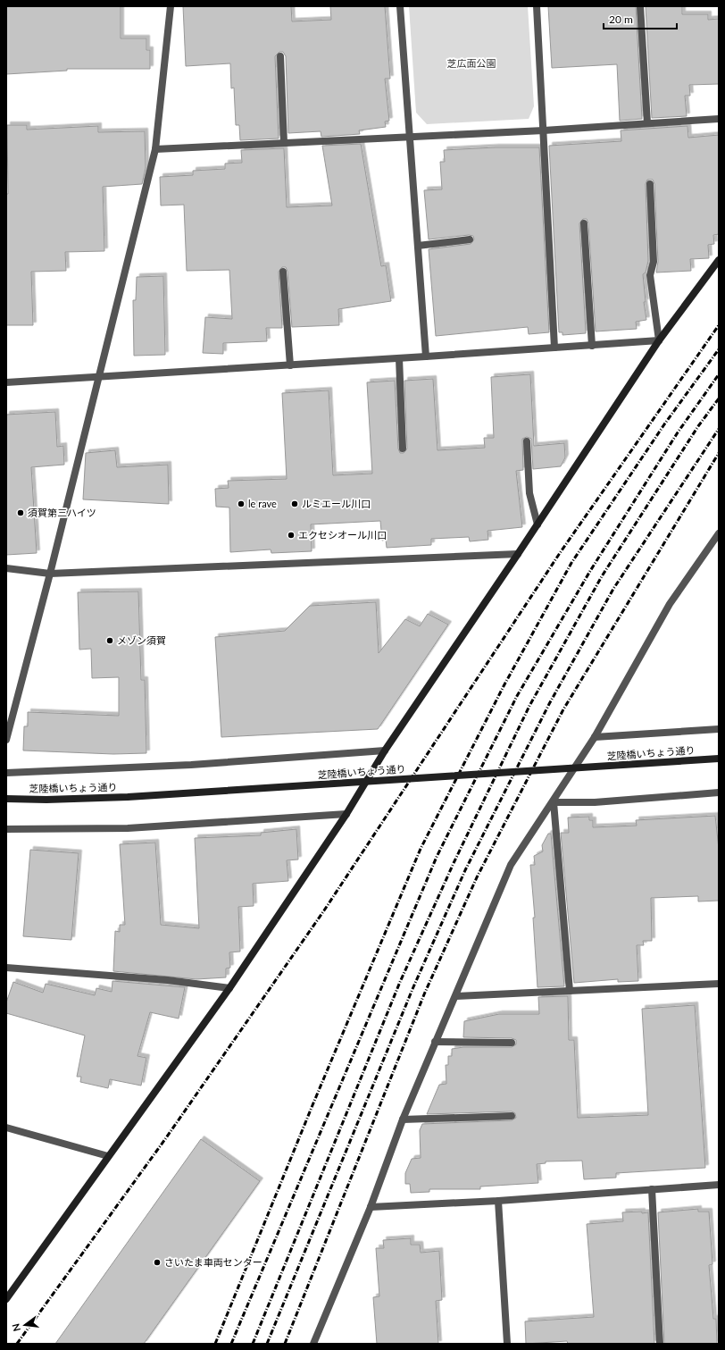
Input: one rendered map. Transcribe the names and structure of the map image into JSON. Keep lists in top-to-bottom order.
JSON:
{
  "streets": {
    "street": ["芝陸橋いちょう通り"]
  },
  "parks": ["芝広面公園"],
  "places": [
    "le rave",
    "ルミエール川口",
    "須賀第三ハイツ",
    "エクセシオール川口",
    "メゾン須賀",
    "さいたま車両センター"
  ],
  "scale_bar": "20 m",
  "north": "left"
}
